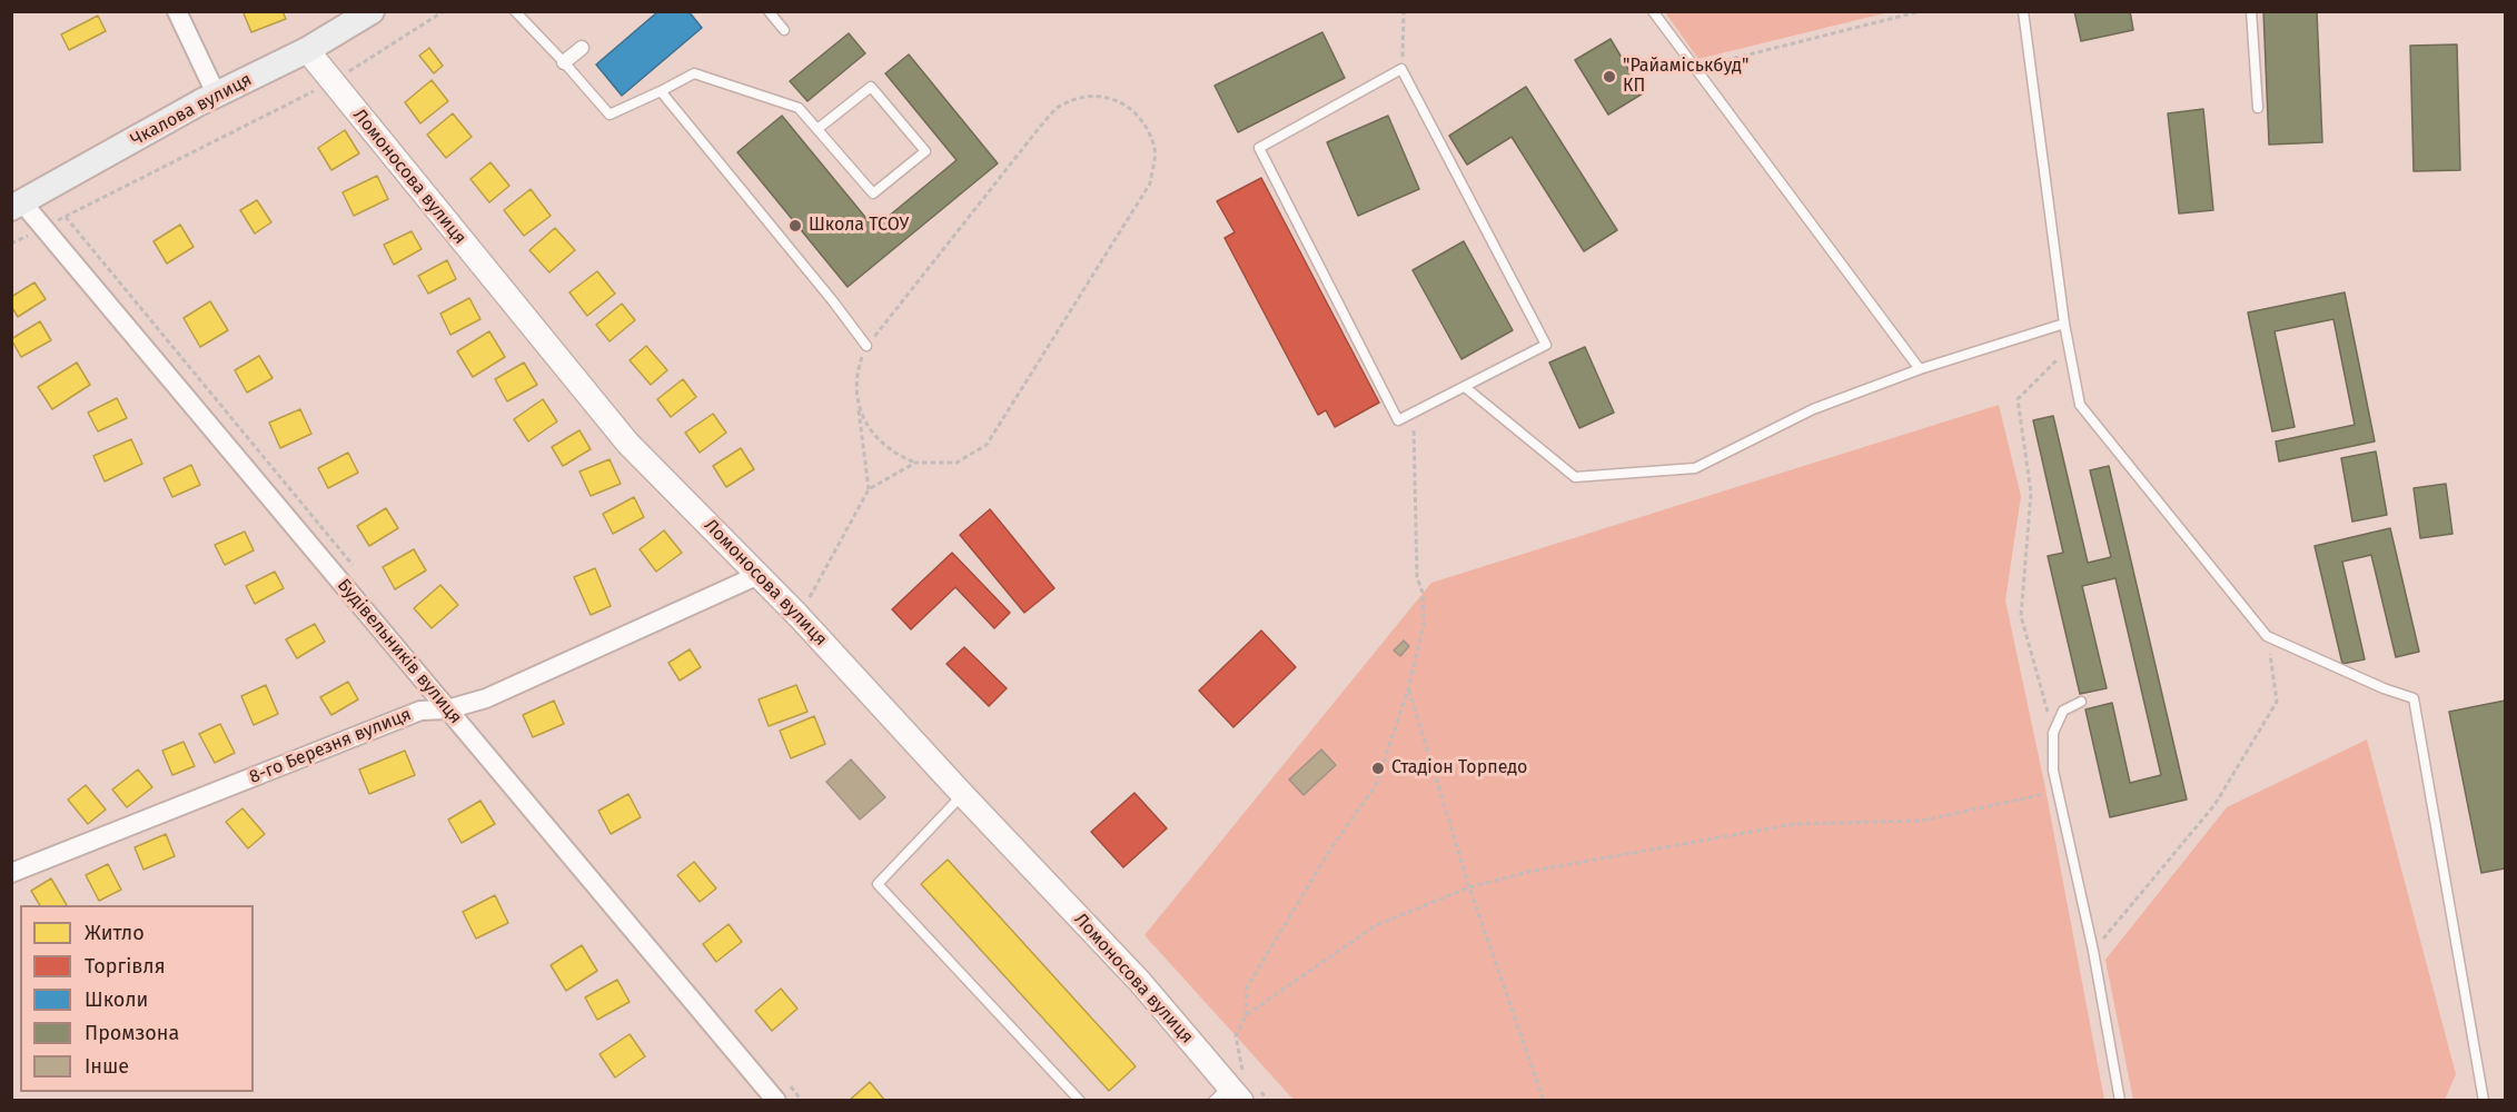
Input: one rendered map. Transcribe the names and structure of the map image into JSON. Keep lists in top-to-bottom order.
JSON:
{
  "streets": {
    "main road": ["Чкалова вулиця"],
    "street": ["Ломоносова вулиця", "Будівельників вулиця", "8-го Березня вулиця"]
  },
  "crossings": [
    ["Чкалова вулиця", "Ломоносова вулиця"],
    ["Чкалова вулиця", "Будівельників вулиця"],
    ["Ломоносова вулиця", "8-го Березня вулиця"],
    ["Будівельників вулиця", "8-го Березня вулиця"]
  ],
  "places": ["\"Райаміськбуд\" КП", "Школа ТСОУ", "Стадіон Торпедо"],
  "legend": [
    "Житло",
    "Торгівля",
    "Школи",
    "Промзона",
    "Інше"
  ]
}
